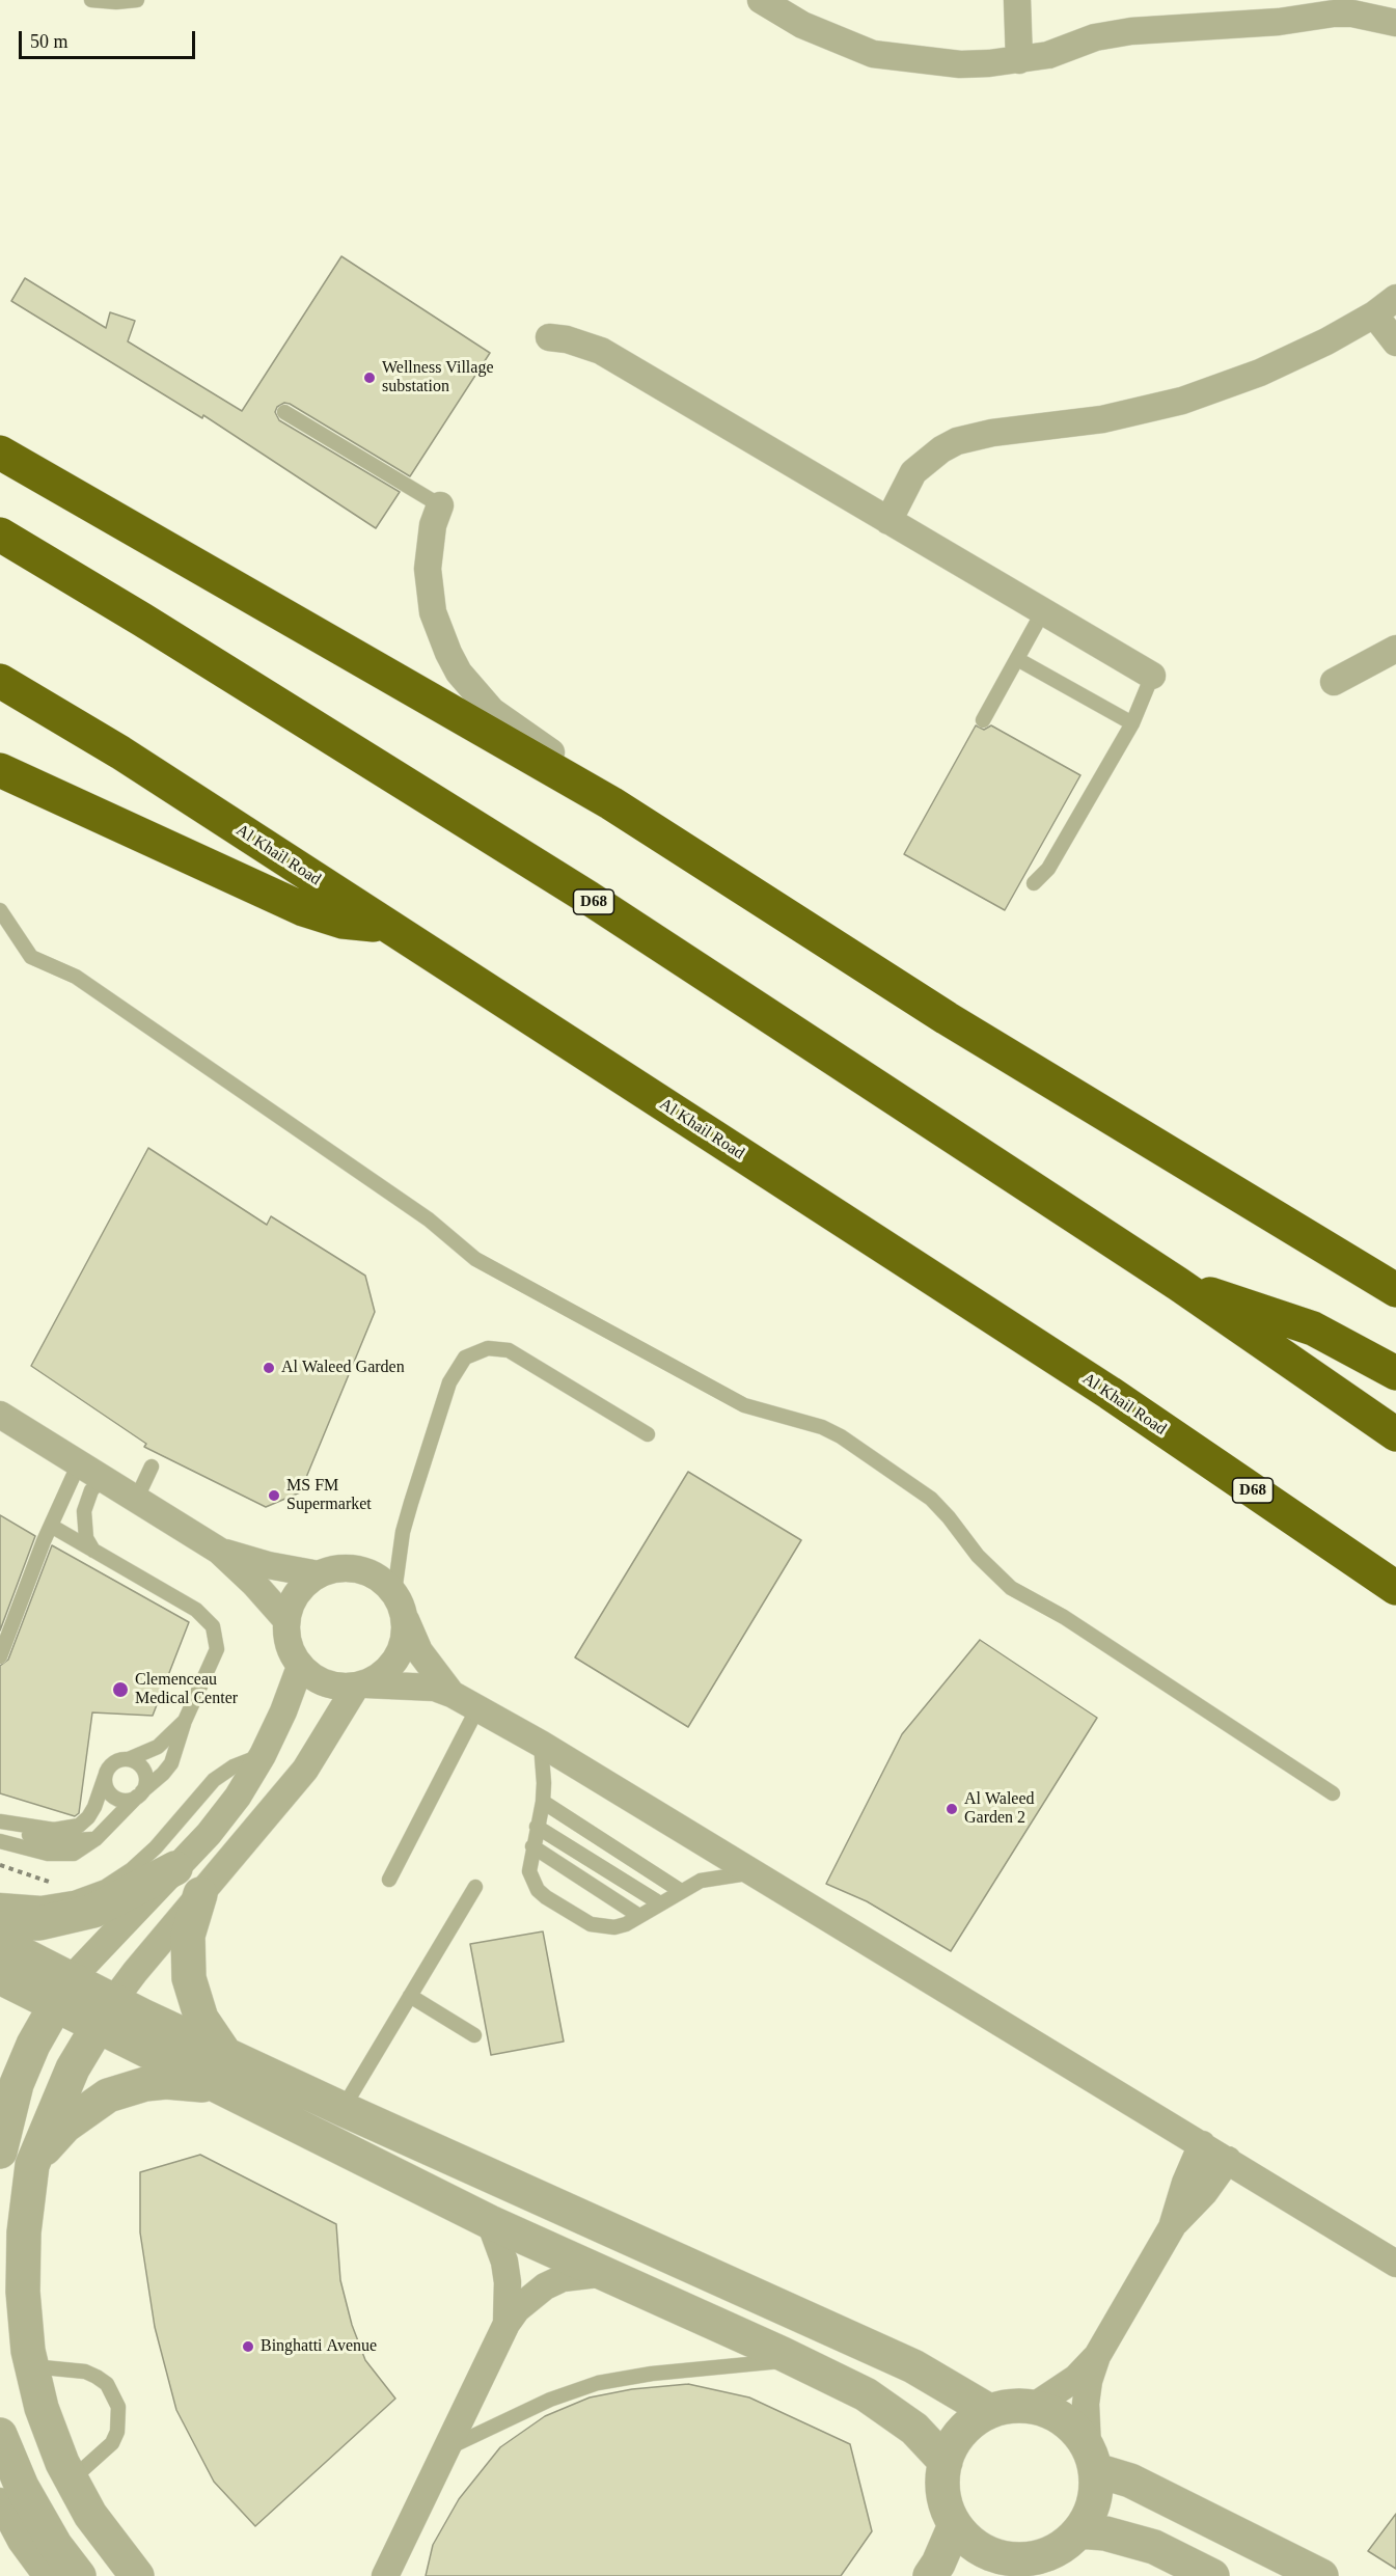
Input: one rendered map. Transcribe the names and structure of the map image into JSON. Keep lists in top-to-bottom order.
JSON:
{
  "streets": {
    "highway": ["Al Khail Road", "D68"]
  },
  "places": [
    "Wellness Village substation",
    "Al Waleed Garden",
    "MS FM Supermarket",
    "Clemenceau Medical Center",
    "Al Waleed Garden 2",
    "Binghatti Avenue"
  ],
  "scale_bar": "50 m"
}
